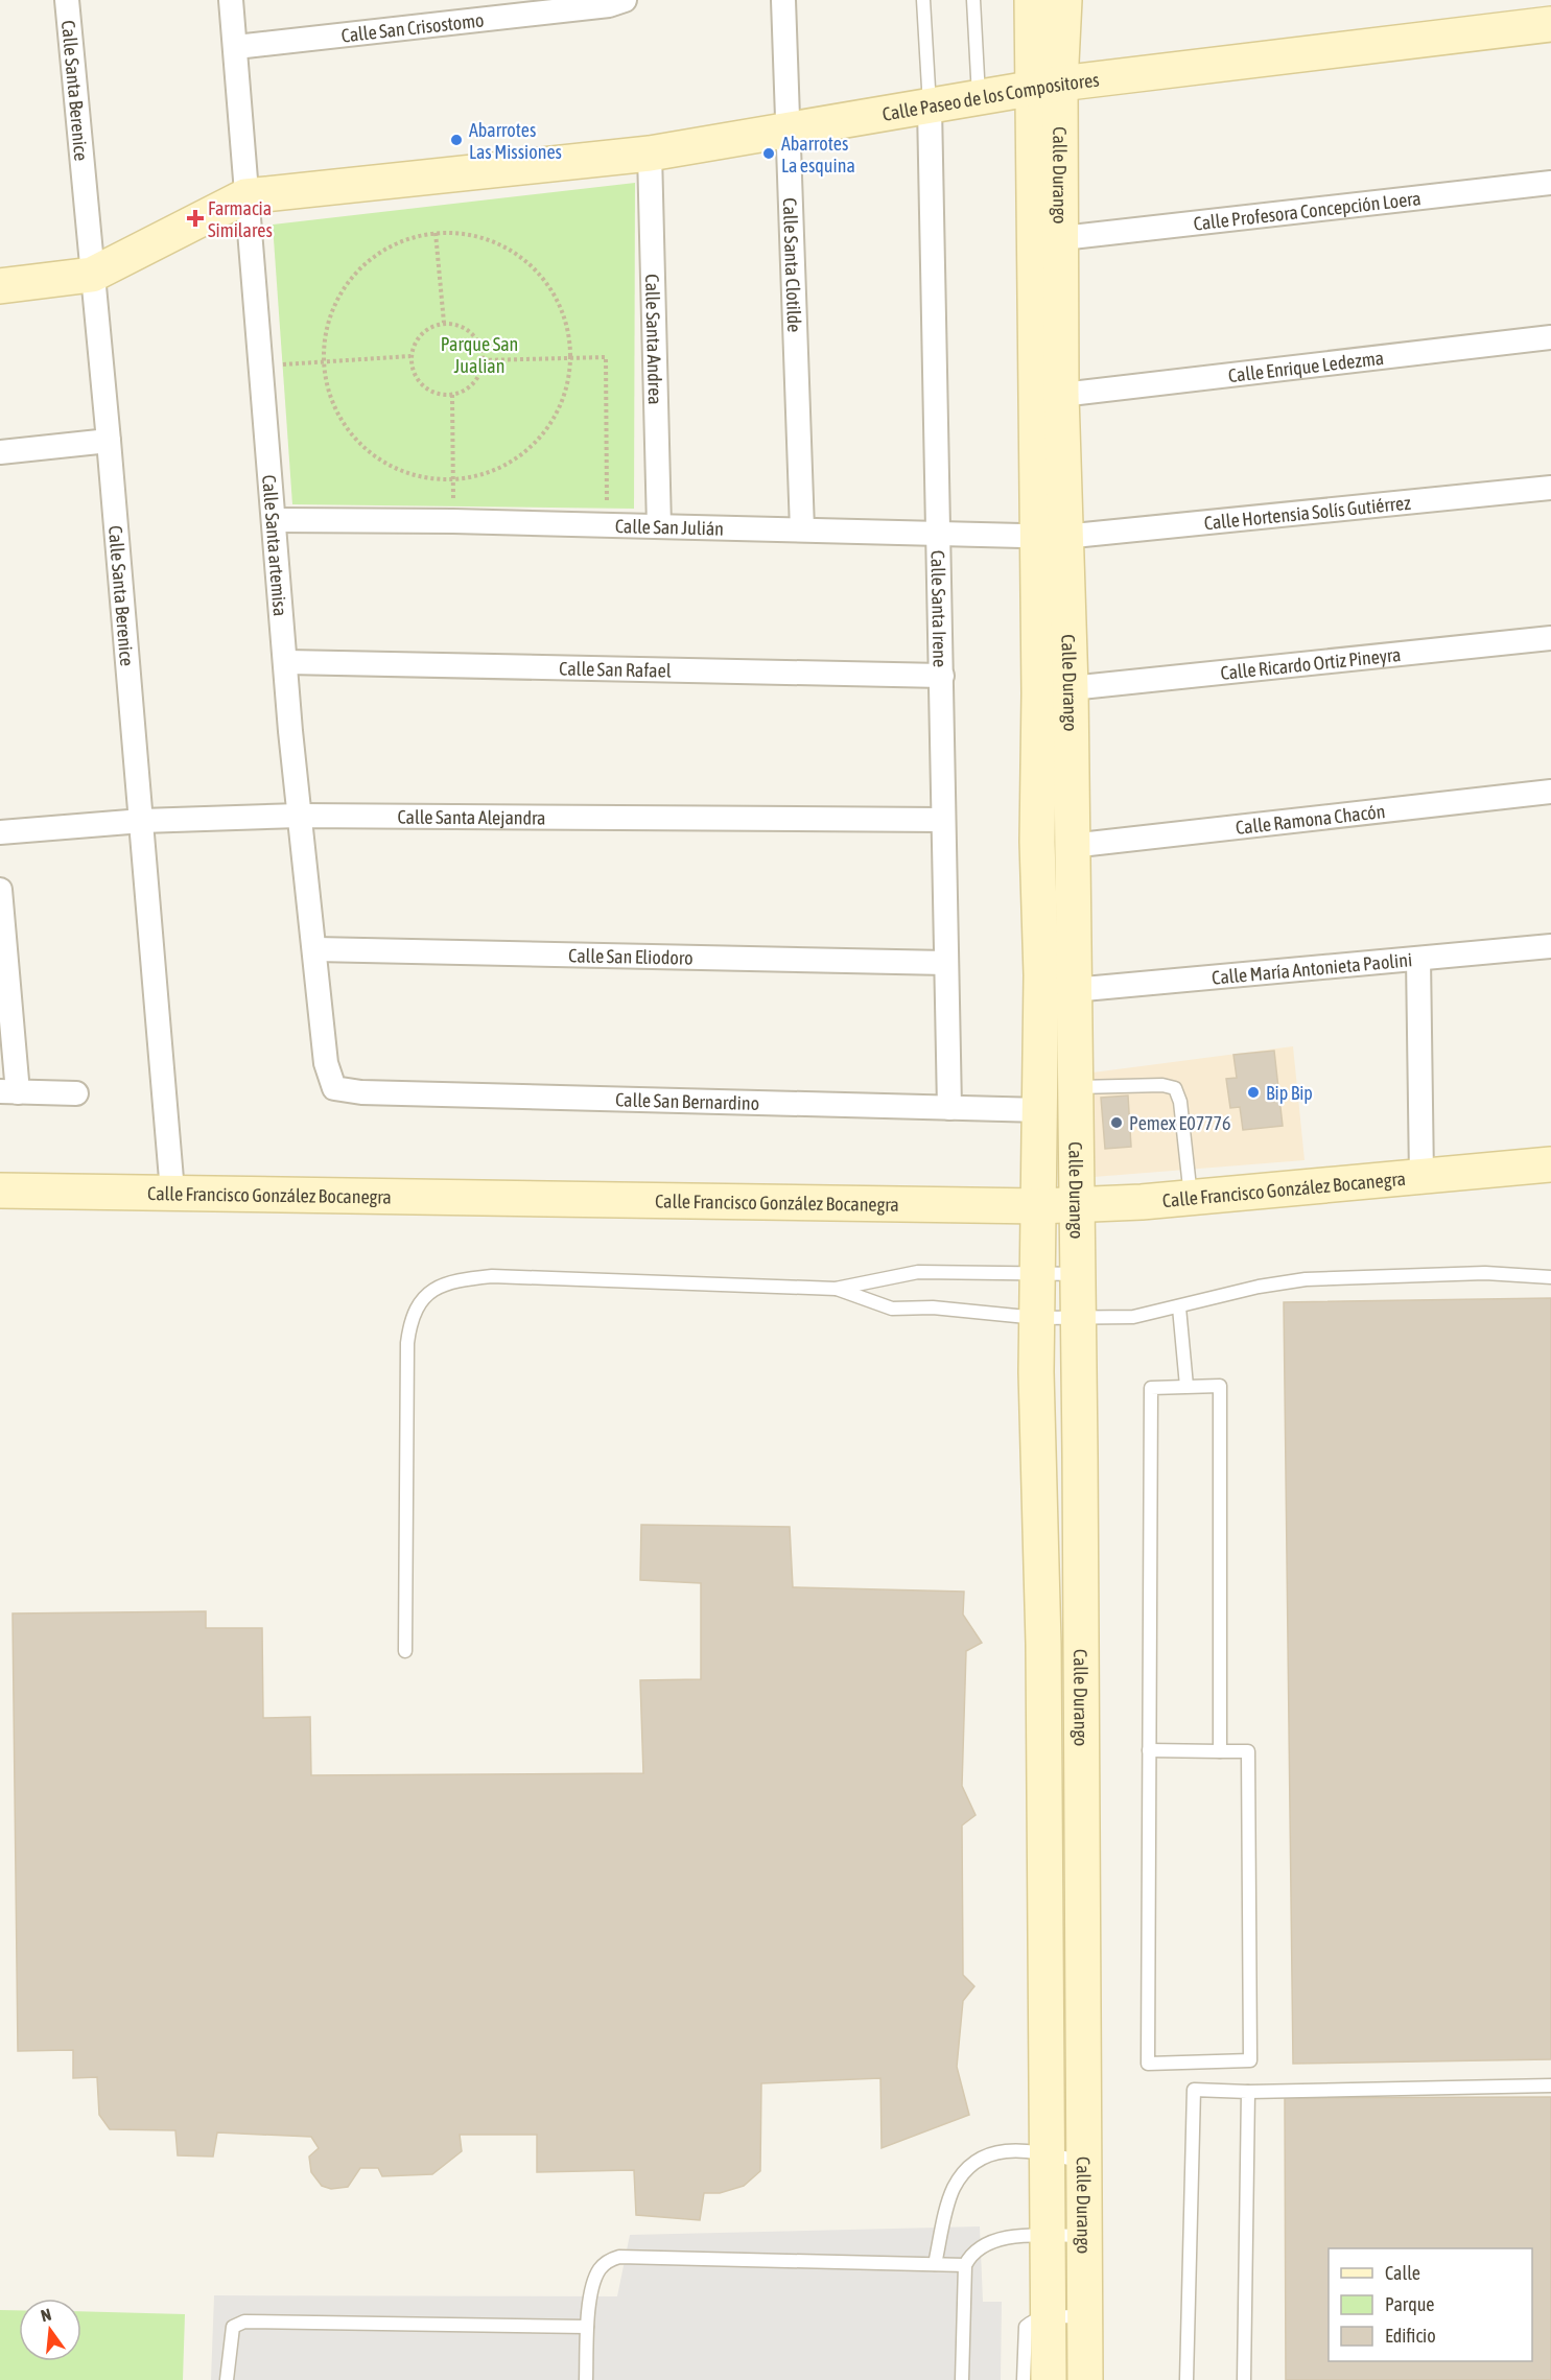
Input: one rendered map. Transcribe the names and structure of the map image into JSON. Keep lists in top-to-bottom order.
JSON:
{
  "streets": {
    "main road": ["Calle Paseo de los Compositores", "Calle Durango", "Calle Francisco González Bocanegra"],
    "street": [
      "Calle San Crisostomo",
      "Calle Santa Berenice",
      "Calle Profesora Concepción Loera",
      "Calle Santa Clotilde",
      "Calle Santa Andrea",
      "Calle Enrique Ledezma",
      "Calle Hortensia Solís Gutiérrez",
      "Calle San Julián",
      "Calle Santa artemisa",
      "Calle Santa Irene",
      "Calle Ricardo Ortiz Pineyra",
      "Calle San Rafael",
      "Calle Santa Alejandra",
      "Calle Ramona Chacón",
      "Calle San Eliodoro",
      "Calle María Antonieta Paolini",
      "Calle San Bernardino"
    ]
  },
  "crossings": [
    ["Calle San Crisostomo", "Calle Santa artemisa"],
    ["Calle Santa Berenice", "Calle Paseo de los Compositores"],
    ["Calle Santa Berenice", "Calle Santa Alejandra"],
    ["Calle Santa Berenice", "Calle Francisco González Bocanegra"],
    ["Calle Paseo de los Compositores", "Calle Durango"],
    ["Calle Paseo de los Compositores", "Calle Santa Clotilde"],
    ["Calle Paseo de los Compositores", "Calle Santa Andrea"],
    ["Calle Paseo de los Compositores", "Calle Santa artemisa"],
    ["Calle Paseo de los Compositores", "Calle Santa Irene"],
    ["Calle Durango", "Calle Profesora Concepción Loera"],
    ["Calle Durango", "Calle Enrique Ledezma"],
    ["Calle Durango", "Calle Hortensia Solís Gutiérrez"],
    ["Calle Durango", "Calle San Julián"],
    ["Calle Durango", "Calle Ricardo Ortiz Pineyra"],
    ["Calle Durango", "Calle Ramona Chacón"],
    ["Calle Durango", "Calle María Antonieta Paolini"],
    ["Calle Durango", "Calle San Bernardino"],
    ["Calle Durango", "Calle Francisco González Bocanegra"],
    ["Calle Santa Clotilde", "Calle San Julián"],
    ["Calle Santa Andrea", "Calle San Julián"],
    ["Calle Hortensia Solís Gutiérrez", "Calle San Julián"],
    ["Calle San Julián", "Calle Santa artemisa"],
    ["Calle San Julián", "Calle Santa Irene"],
    ["Calle Santa artemisa", "Calle San Rafael"],
    ["Calle Santa artemisa", "Calle Santa Alejandra"],
    ["Calle Santa artemisa", "Calle San Eliodoro"],
    ["Calle Santa artemisa", "Calle San Bernardino"],
    ["Calle Santa Irene", "Calle San Rafael"],
    ["Calle Santa Irene", "Calle Santa Alejandra"],
    ["Calle Santa Irene", "Calle San Eliodoro"],
    ["Calle Santa Irene", "Calle San Bernardino"]
  ],
  "parks": ["Parque San Jualian"],
  "places": {
    "other": [
      "Abarrotes Las Missiones",
      "Abarrotes La esquina",
      "Bip Bip",
      "Pemex E07776"
    ],
    "health": ["Farmacia Similares"]
  },
  "legend": ["Calle", "Parque", "Edificio"],
  "north": "top"
}
